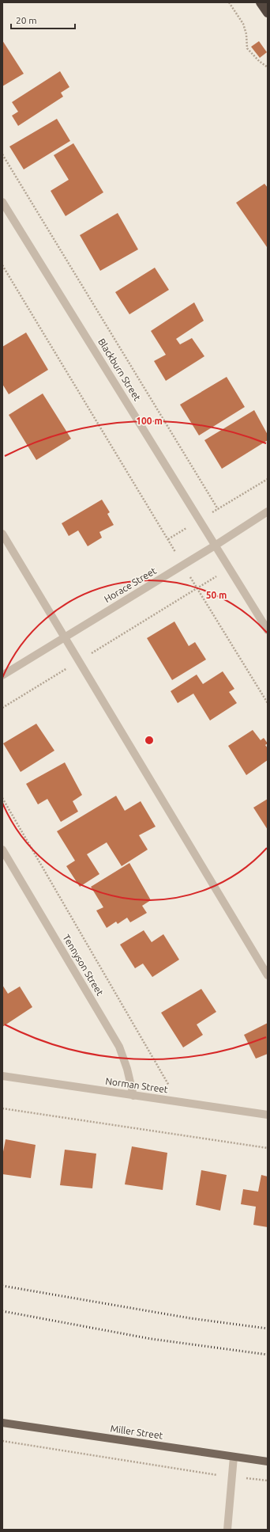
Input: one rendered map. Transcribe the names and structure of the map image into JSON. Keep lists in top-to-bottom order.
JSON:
{
  "streets": {
    "main road": ["Miller Street"],
    "street": [
      "Blackburn Street",
      "Horace Street",
      "Tennyson Street",
      "Norman Street"
    ]
  },
  "crossings": [
    ["Blackburn Street", "Horace Street"],
    ["Tennyson Street", "Norman Street"]
  ],
  "scale_bar": "20 m",
  "rings": ["100 m", "50 m"]
}
